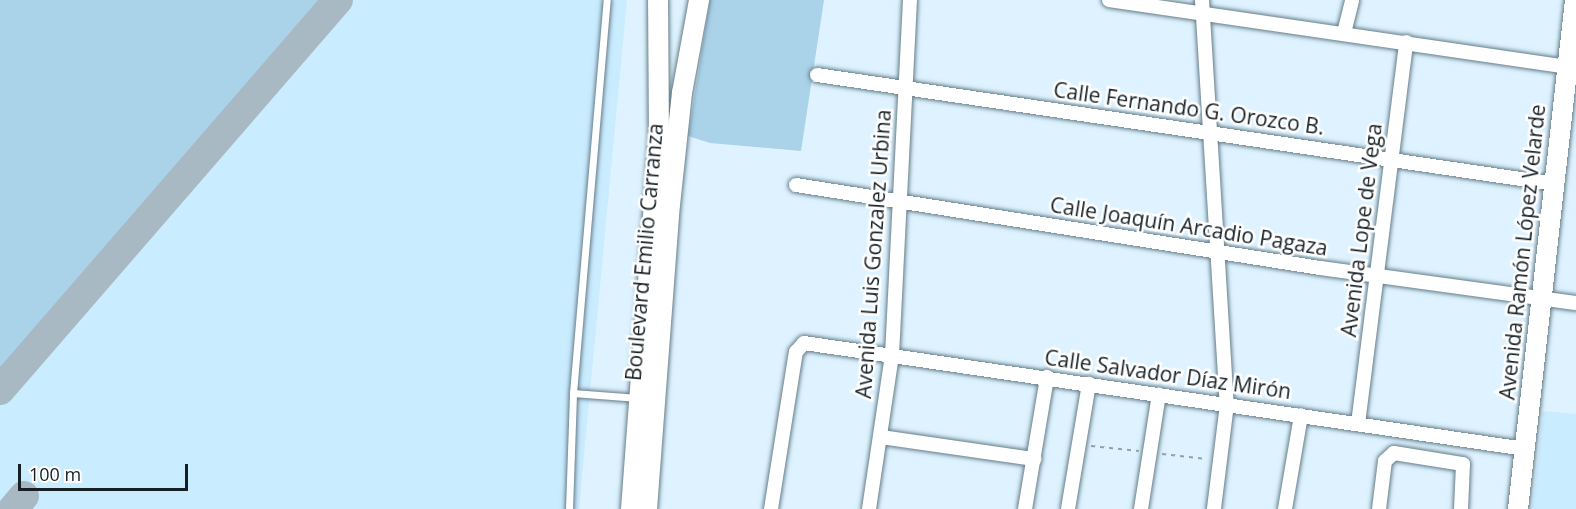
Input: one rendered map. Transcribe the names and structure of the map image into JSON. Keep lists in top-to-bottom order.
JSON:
{
  "streets": {
    "street": [
      "Calle Fernando G. Orozco B.",
      "Calle Joaquín Arcadio Pagaza",
      "Avenida Lope de Vega",
      "Boulevard Emilio Carranza",
      "Avenida Ramón López Velarde",
      "Avenida Luis Gonzalez Urbina",
      "Calle Salvador Díaz Mirón"
    ]
  },
  "crossings": [
    ["Calle Fernando G. Orozco B.", "Avenida Lope de Vega"],
    ["Calle Fernando G. Orozco B.", "Avenida Ramón López Velarde"],
    ["Calle Fernando G. Orozco B.", "Avenida Luis Gonzalez Urbina"],
    ["Calle Joaquín Arcadio Pagaza", "Avenida Lope de Vega"],
    ["Calle Joaquín Arcadio Pagaza", "Avenida Ramón López Velarde"],
    ["Calle Joaquín Arcadio Pagaza", "Avenida Luis Gonzalez Urbina"],
    ["Avenida Lope de Vega", "Calle Salvador Díaz Mirón"],
    ["Avenida Ramón López Velarde", "Calle Salvador Díaz Mirón"],
    ["Avenida Luis Gonzalez Urbina", "Calle Salvador Díaz Mirón"]
  ],
  "scale_bar": "100 m"
}
